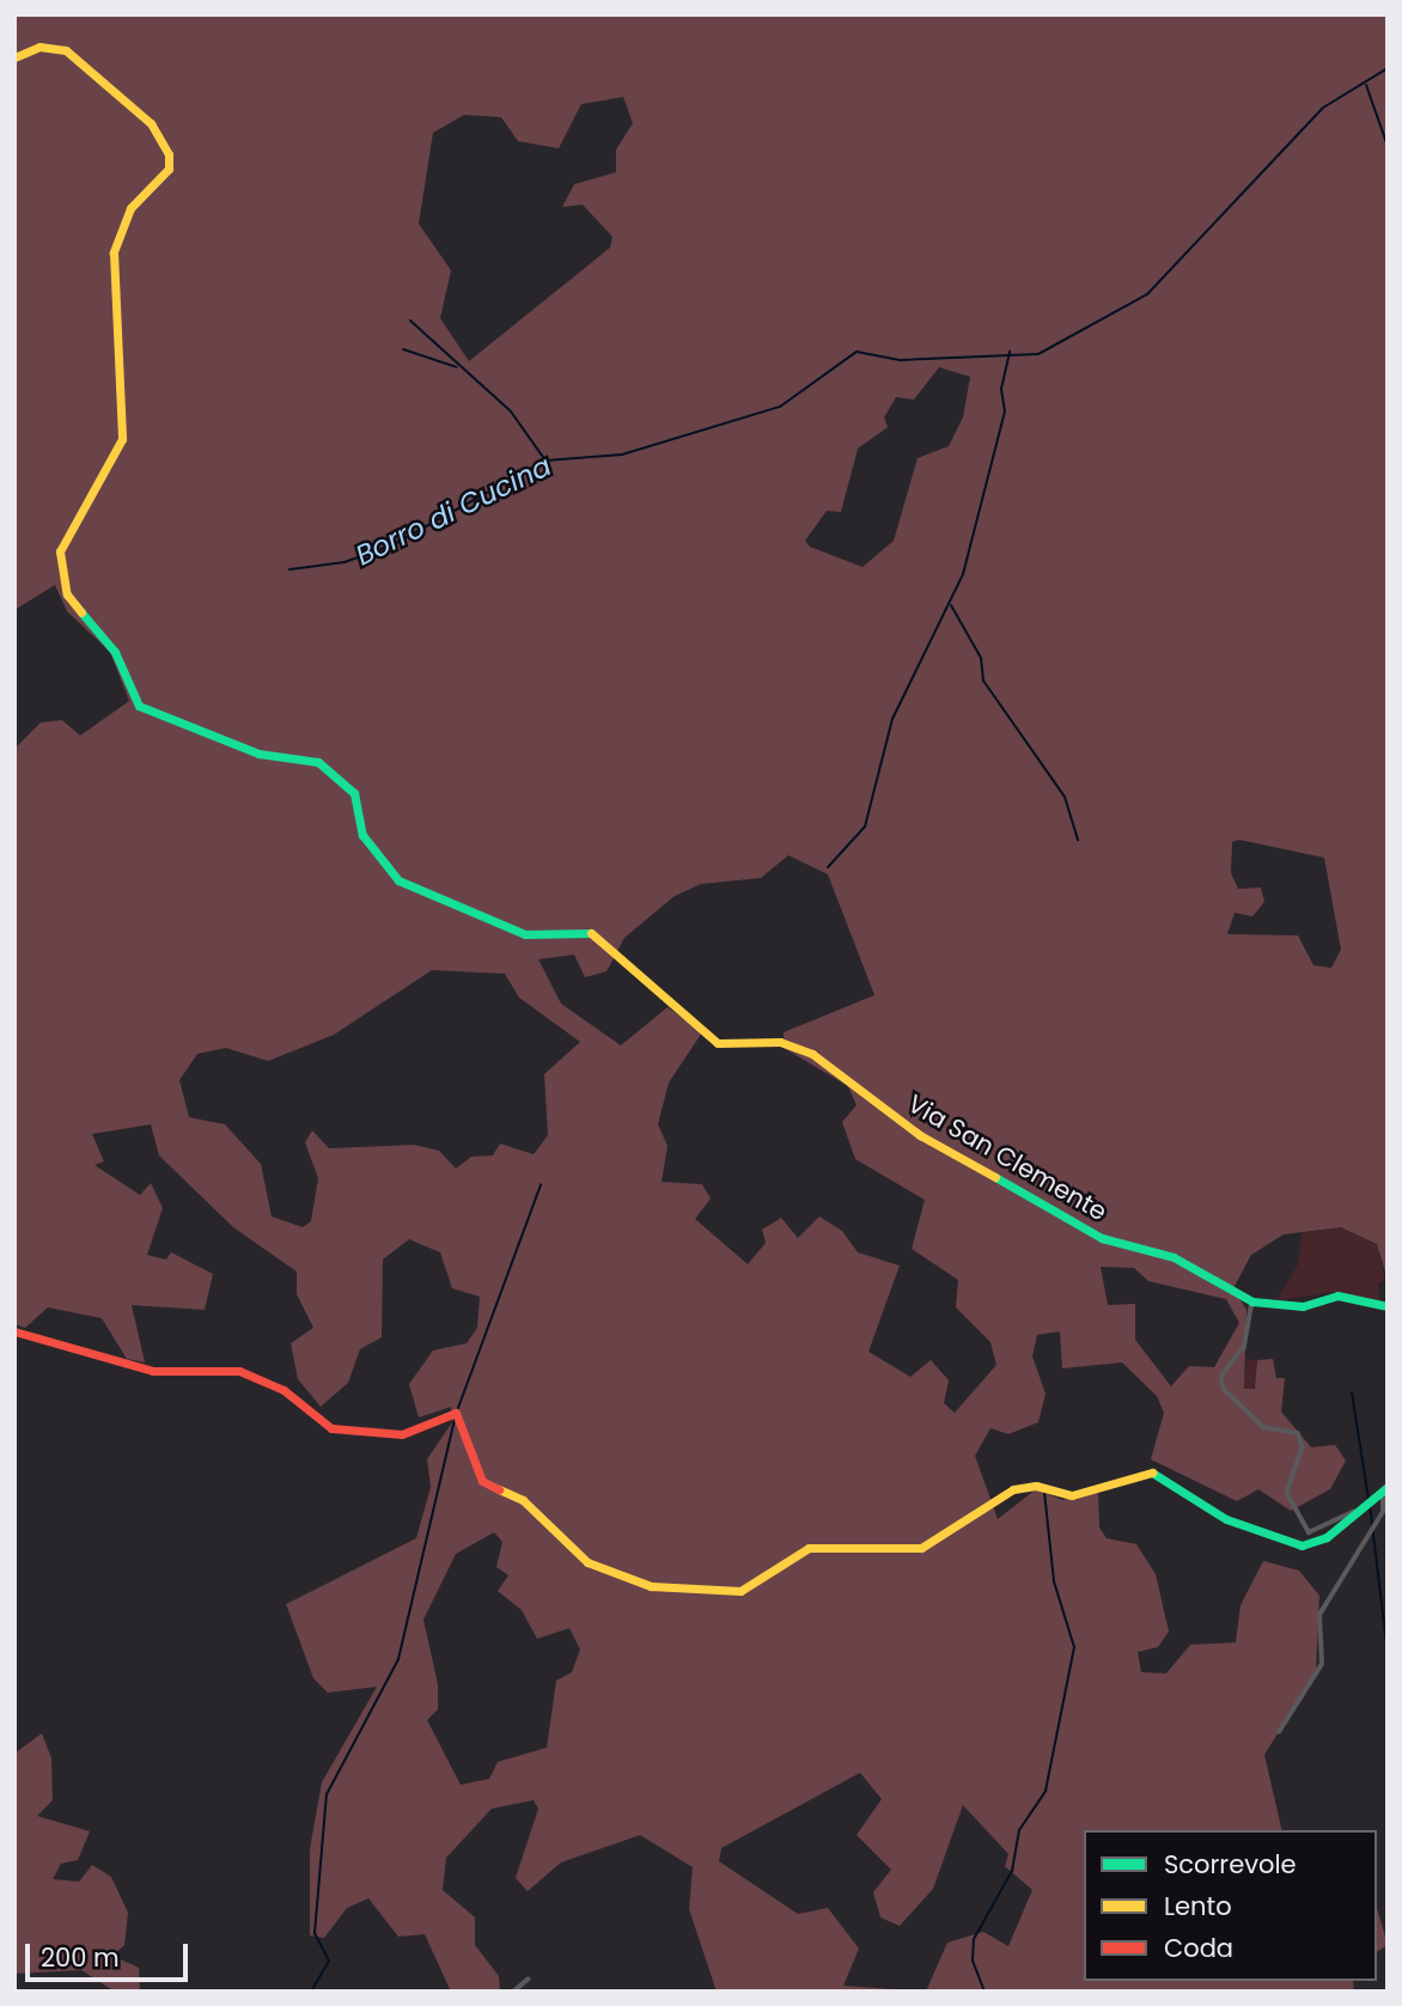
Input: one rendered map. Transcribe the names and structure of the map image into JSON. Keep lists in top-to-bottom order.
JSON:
{
  "streets": {
    "street": ["Via San Clemente"]
  },
  "water": ["Borro di Cucina"],
  "legend": ["Scorrevole", "Lento", "Coda"],
  "scale_bar": "200 m"
}
